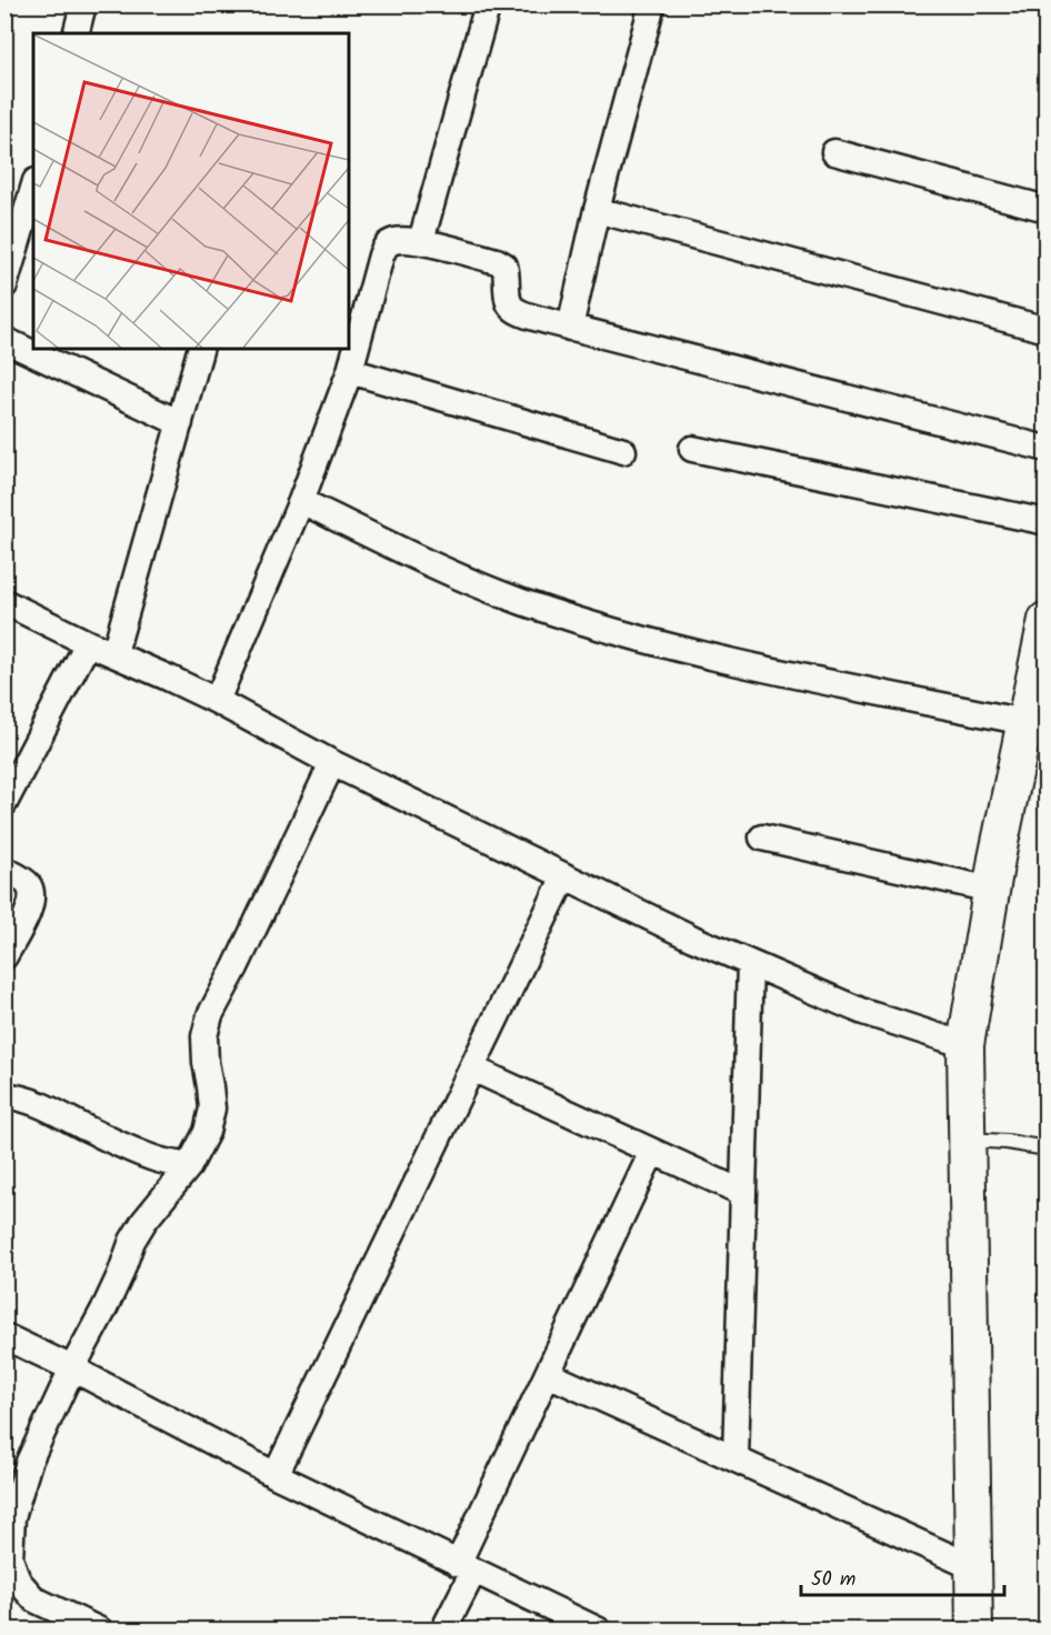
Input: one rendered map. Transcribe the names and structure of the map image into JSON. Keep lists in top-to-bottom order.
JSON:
{
  "scale_bar": "50 m"
}
